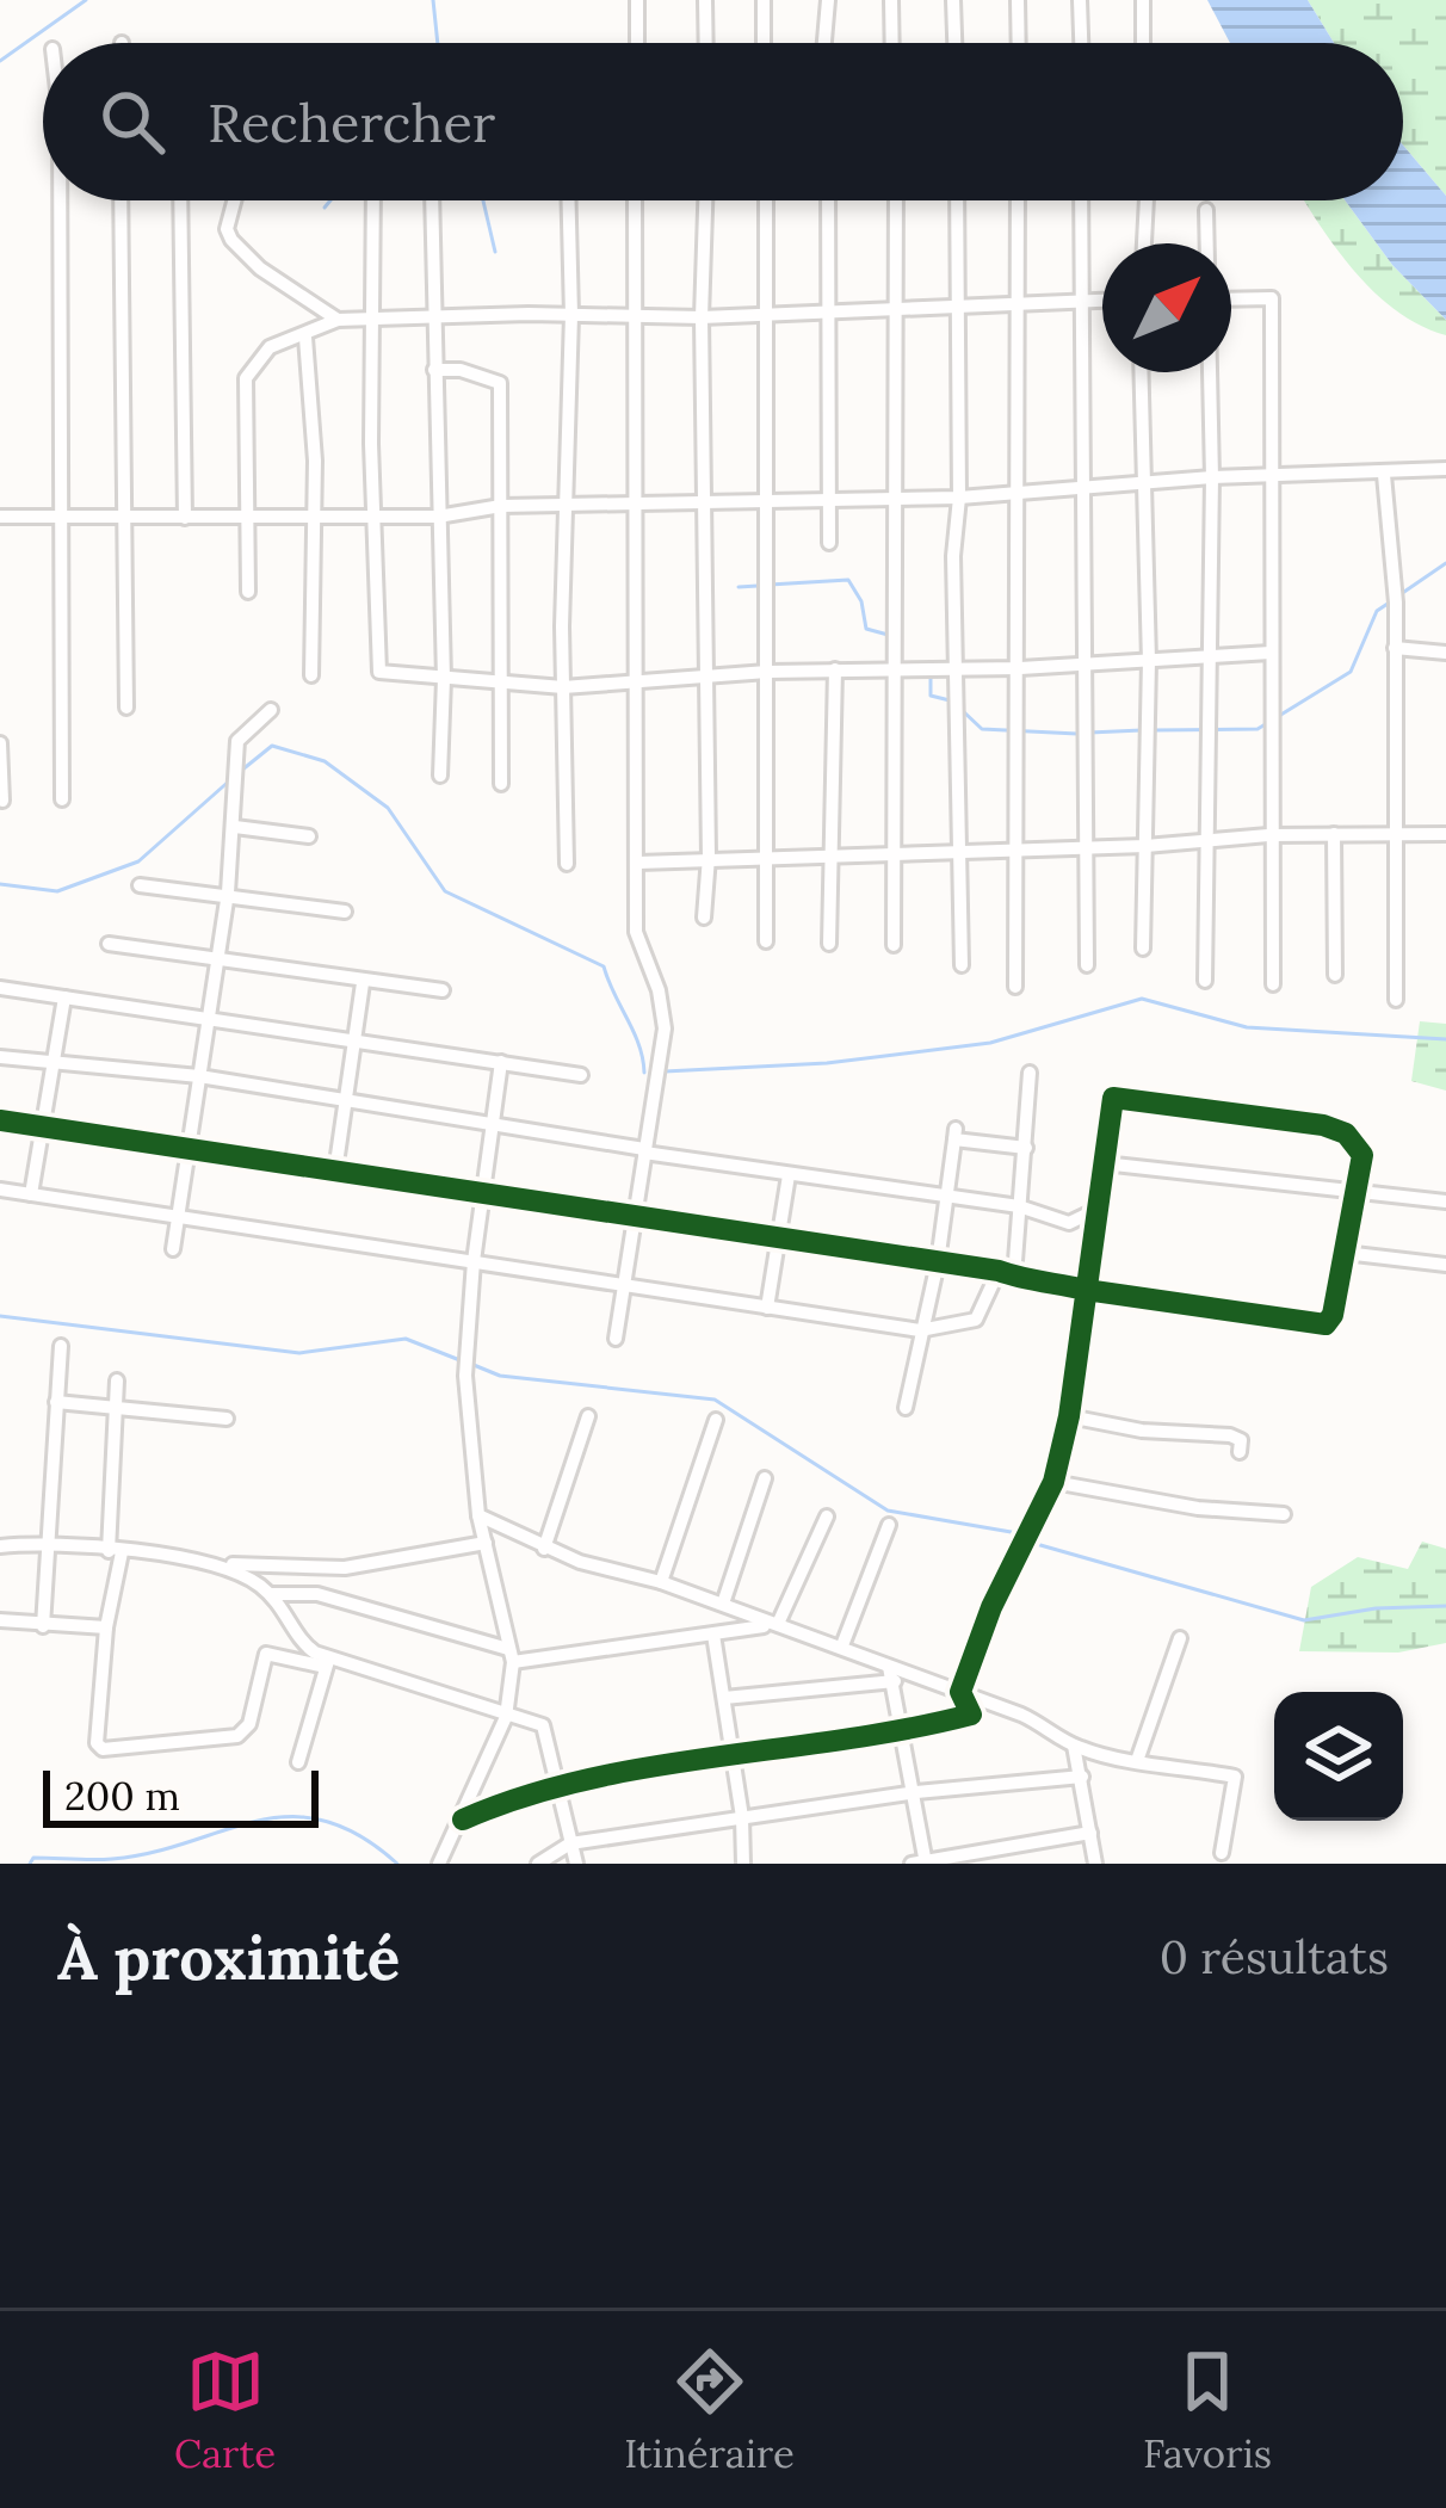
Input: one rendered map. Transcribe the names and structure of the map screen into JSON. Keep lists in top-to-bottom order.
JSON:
{
  "scale_bar": "200 m",
  "north": "top right",
  "page": {
    "search": "Rechercher",
    "scale": "200 m",
    "heading": ["À proximité", "0 résultats"],
    "nav": ["Carte", "Itinéraire", "Favoris"]
  }
}
